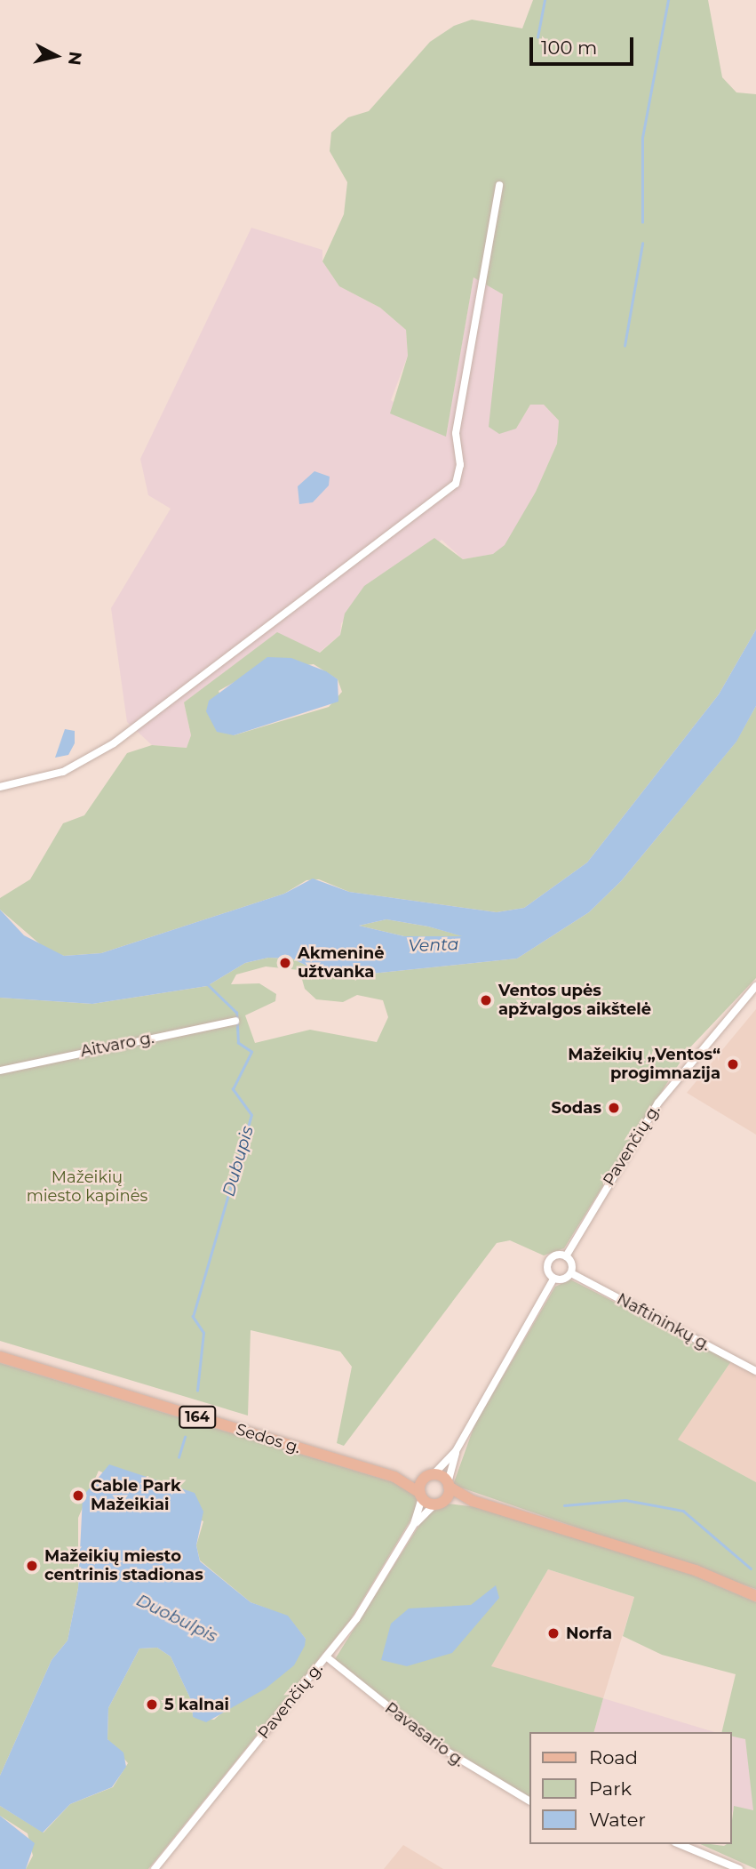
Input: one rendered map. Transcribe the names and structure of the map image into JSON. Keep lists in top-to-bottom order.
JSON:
{
  "streets": {
    "main road": ["164", "Sedos g."],
    "street": [
      "Aitvaro g.",
      "Pavenčių g.",
      "Naftininkų g.",
      "Pavasario g."
    ]
  },
  "crossings": [
    ["Pavenčių g.", "164"],
    ["Pavenčių g.", "Sedos g."],
    ["Pavenčių g.", "Pavasario g."],
    ["164", "Sedos g."]
  ],
  "water": ["Venta", "Dubupis", "Duobulpis"],
  "parks": ["Mažeikių miesto kapinės"],
  "places": [
    "Akmeninė užtvanka",
    "Ventos upės apžvalgos aikštelė",
    "Mažeikių „Ventos“ progimnazija",
    "Sodas",
    "Cable Park Mažeikiai",
    "Mažeikių miesto centrinis stadionas",
    "Norfa",
    "5 kalnai"
  ],
  "legend": ["Road", "Park", "Water"],
  "scale_bar": "100 m",
  "north": "right"
}
